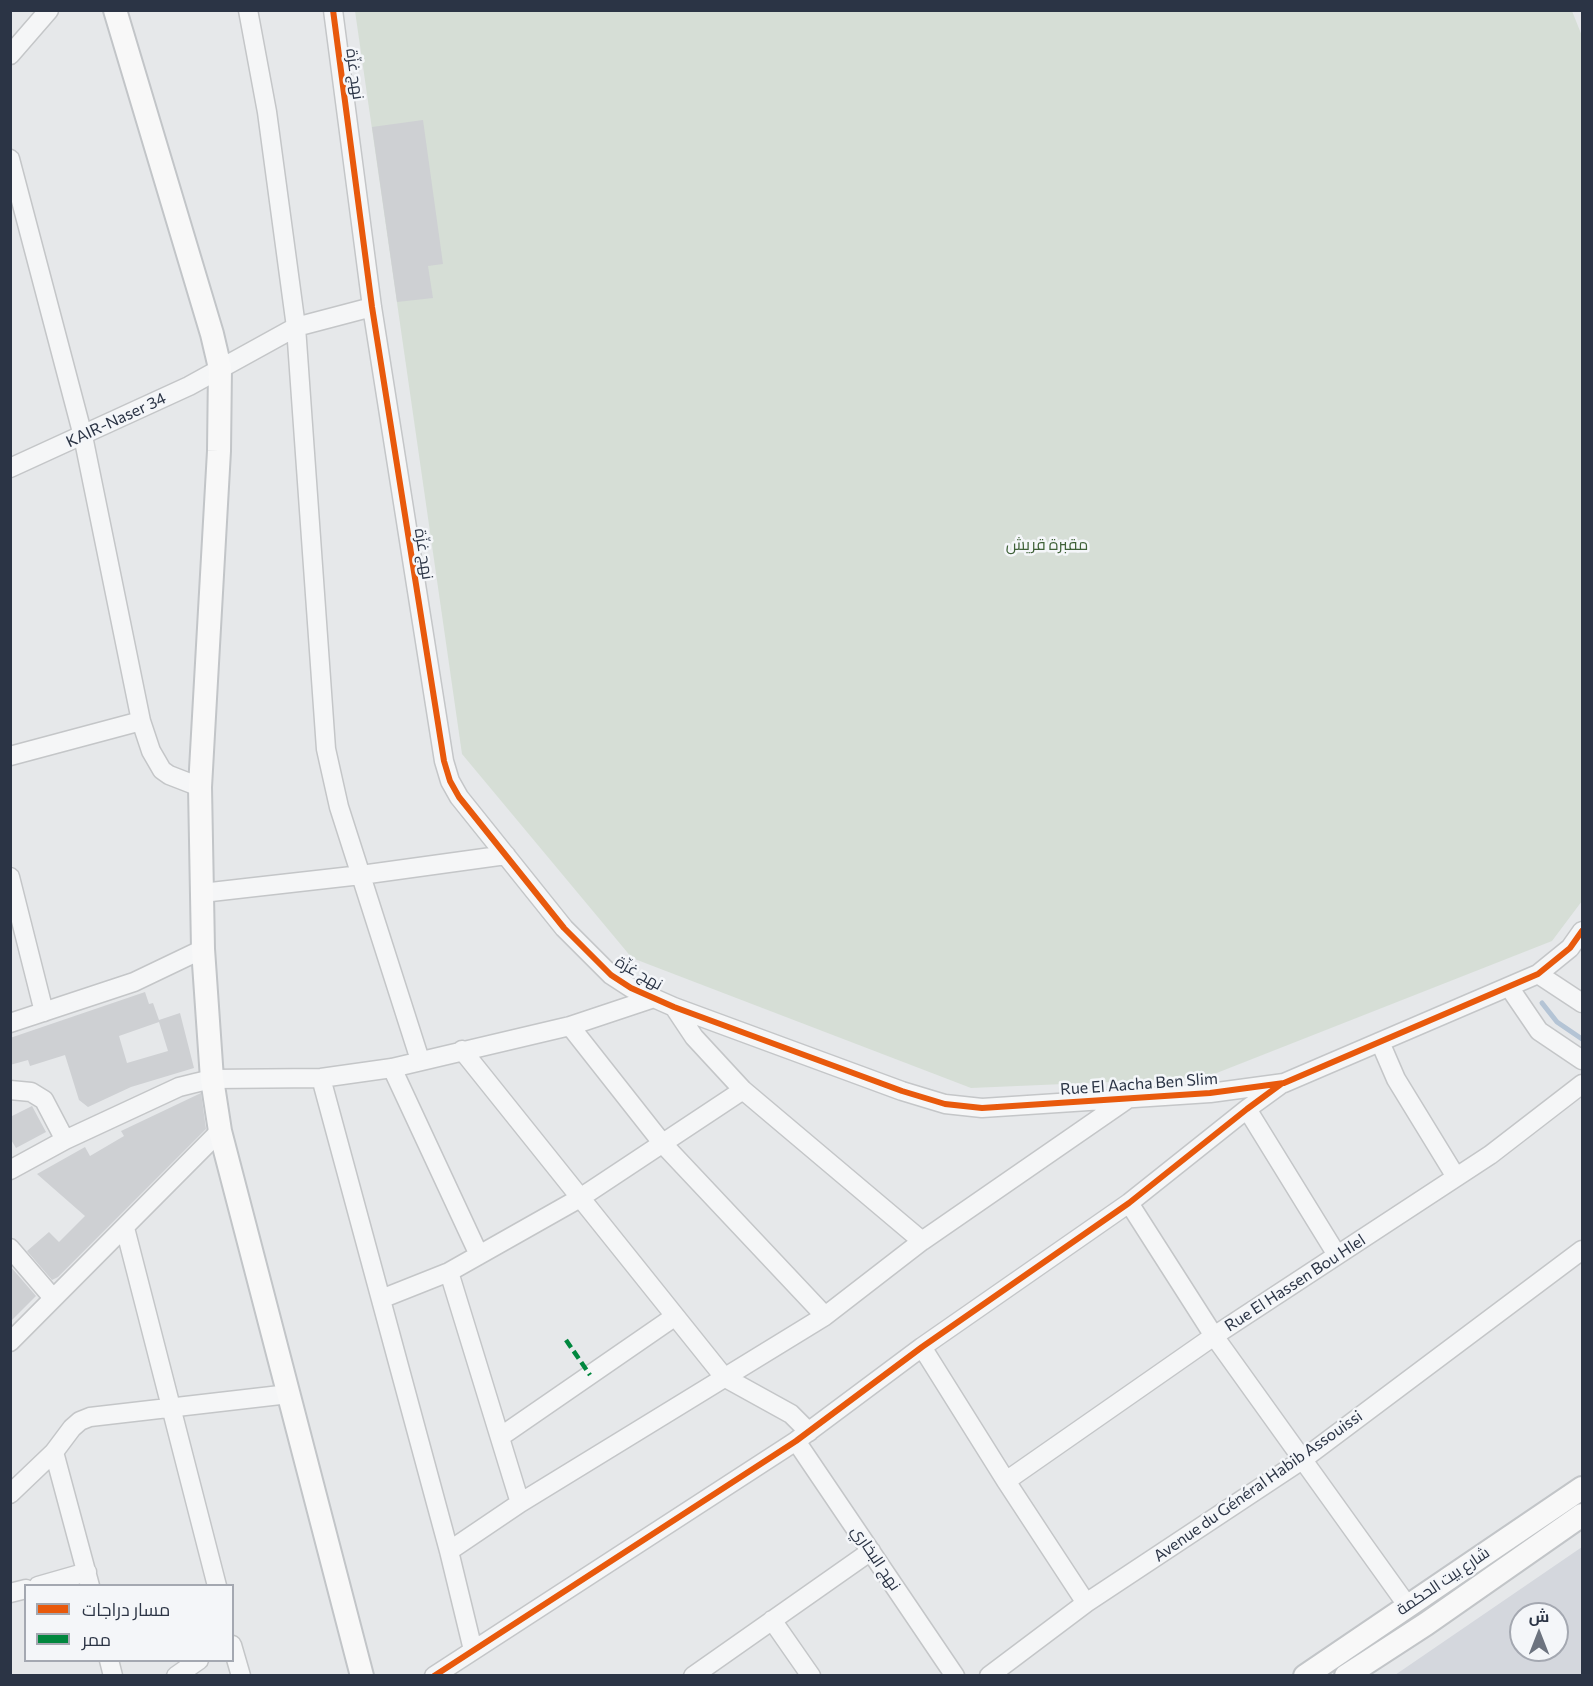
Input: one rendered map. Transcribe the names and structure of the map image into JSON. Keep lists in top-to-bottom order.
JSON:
{
  "streets": {
    "main road": ["شارع بيت الحكمة"],
    "street": [
      "نهج غزّة",
      "KAIR-Naser 34",
      "Rue El Aacha Ben Slim",
      "Rue El Hassen Bou Hlel",
      "Avenue du Général Habib Assouissi",
      "نهج البخاري"
    ]
  },
  "crossings": [
    ["نهج غزّة", "KAIR-Naser 34"],
    ["نهج غزّة", "Rue El Aacha Ben Slim"]
  ],
  "parks": ["مقبرة قريش"],
  "legend": ["مسار دراجات", "ممر"],
  "north": "top"
}
